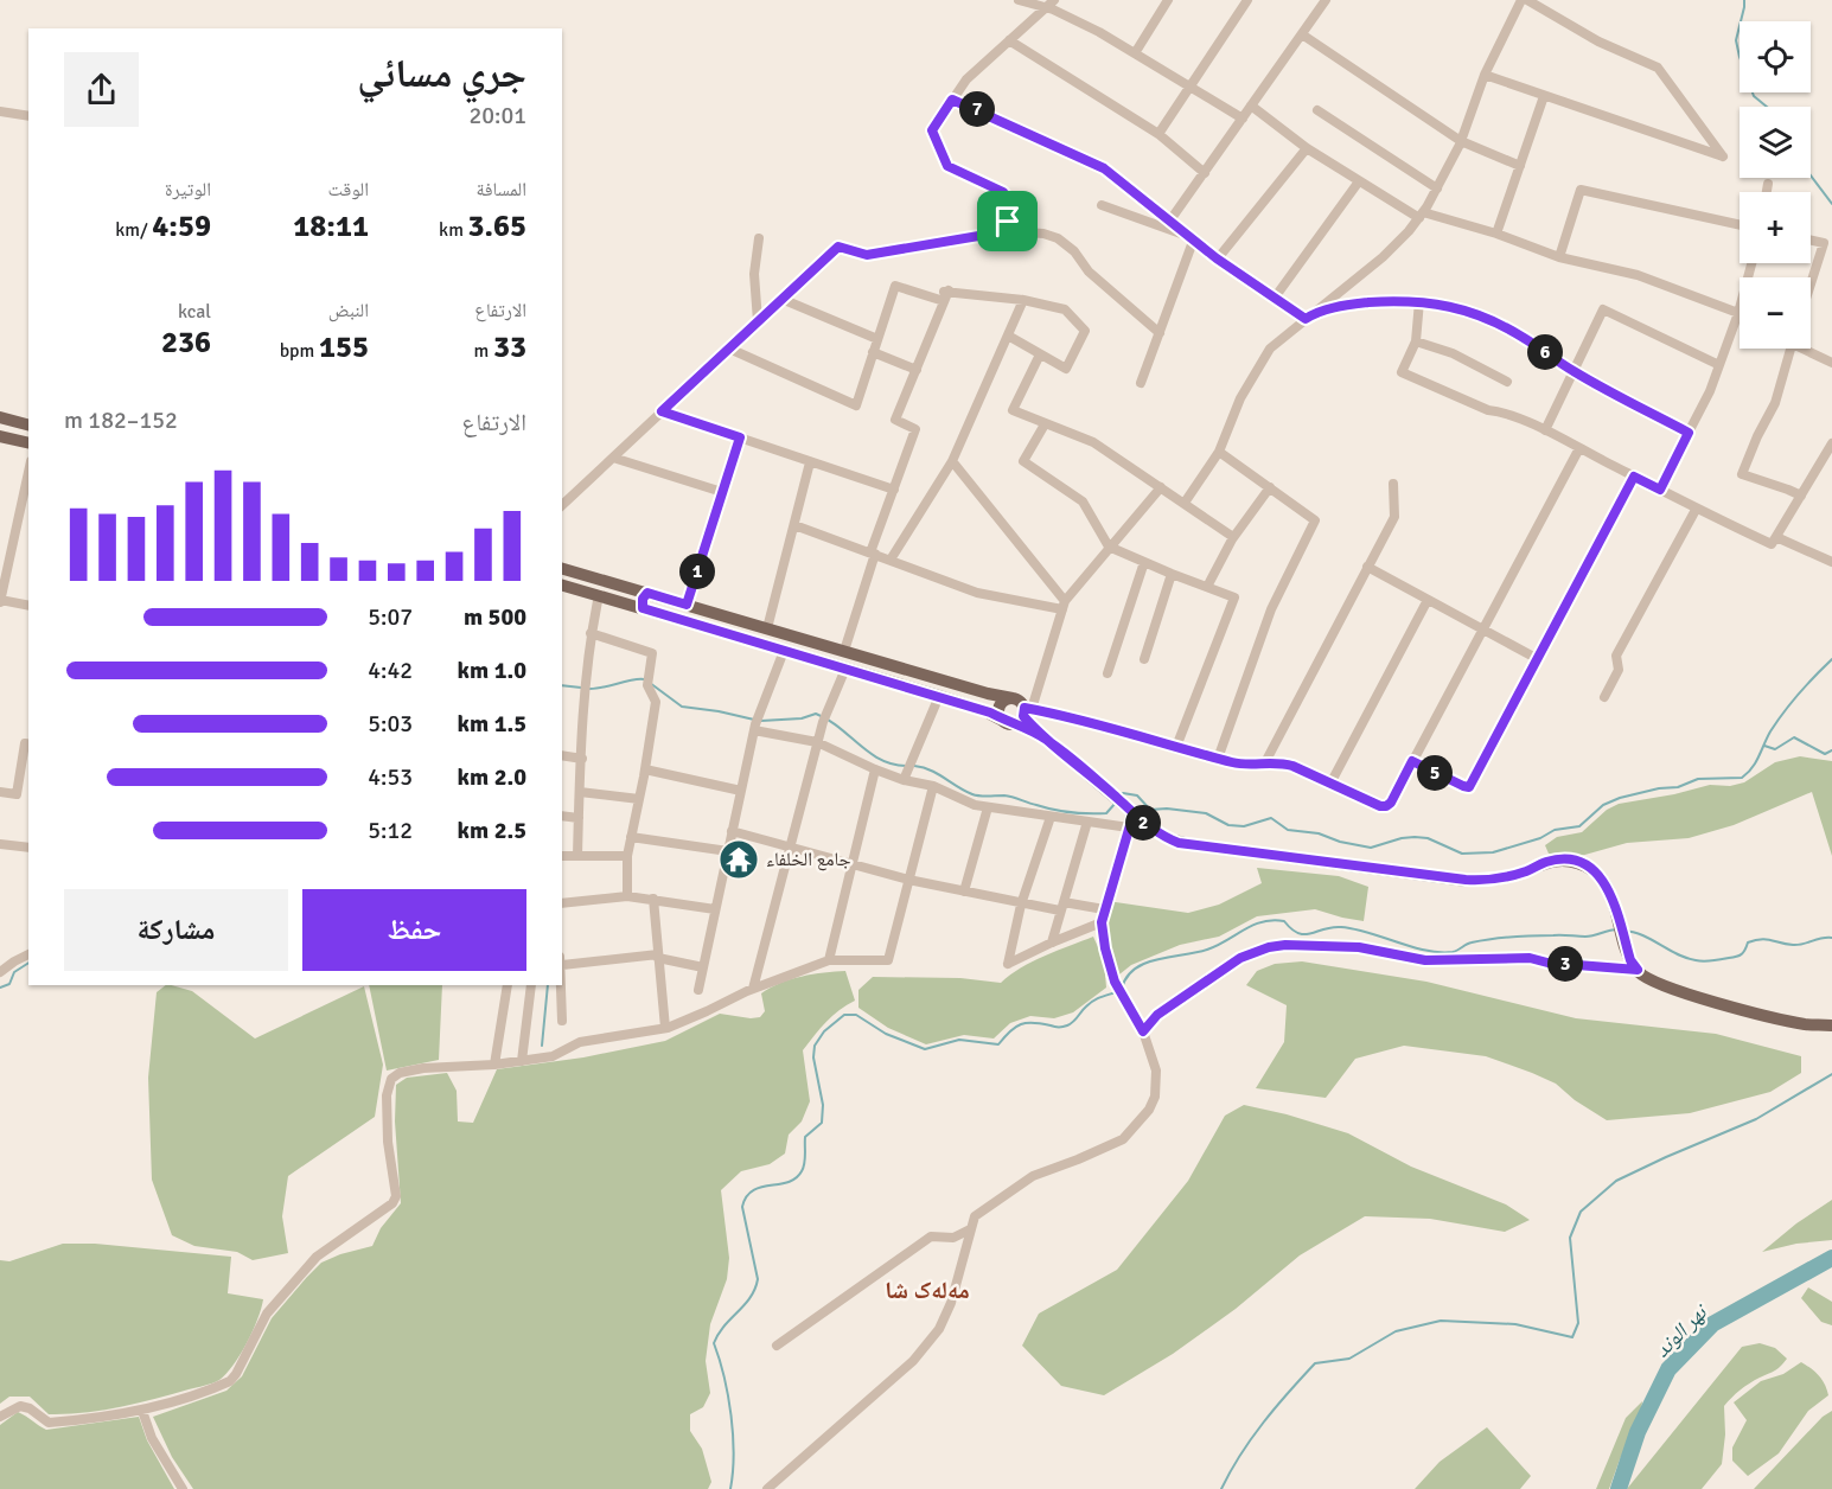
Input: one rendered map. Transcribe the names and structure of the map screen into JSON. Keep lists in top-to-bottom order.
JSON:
{
  "districts": ["مەلەک شا"],
  "water": ["نهر الوند"],
  "places": {
    "temple": ["جامع الخلفاء"]
  },
  "page": {
    "map_buttons": ["+", "−"],
    "heading": ["جري مسائي", "20:01"],
    "pins": [
      "7",
      "6",
      "1",
      "5",
      "2",
      "3"
    ],
    "stats": [
      ["المسافة", "3.65 km"],
      ["الوقت", "18:11"],
      ["الوتيرة", "4:59 /km"],
      ["الارتفاع", "33 m"],
      ["النبض", "155 bpm"],
      ["kcal", "236"]
    ],
    "chart": ["الارتفاع", "152–182 m"],
    "list": [
      {
        "name": "500 m",
        "note": "5:07"
      },
      {
        "name": "1.0 km",
        "note": "4:42"
      },
      {
        "name": "1.5 km",
        "note": "5:03"
      },
      {
        "name": "2.0 km",
        "note": "4:53"
      },
      {
        "name": "2.5 km",
        "note": "5:12"
      }
    ],
    "buttons": ["حفظ", "مشاركة"]
  }
}
